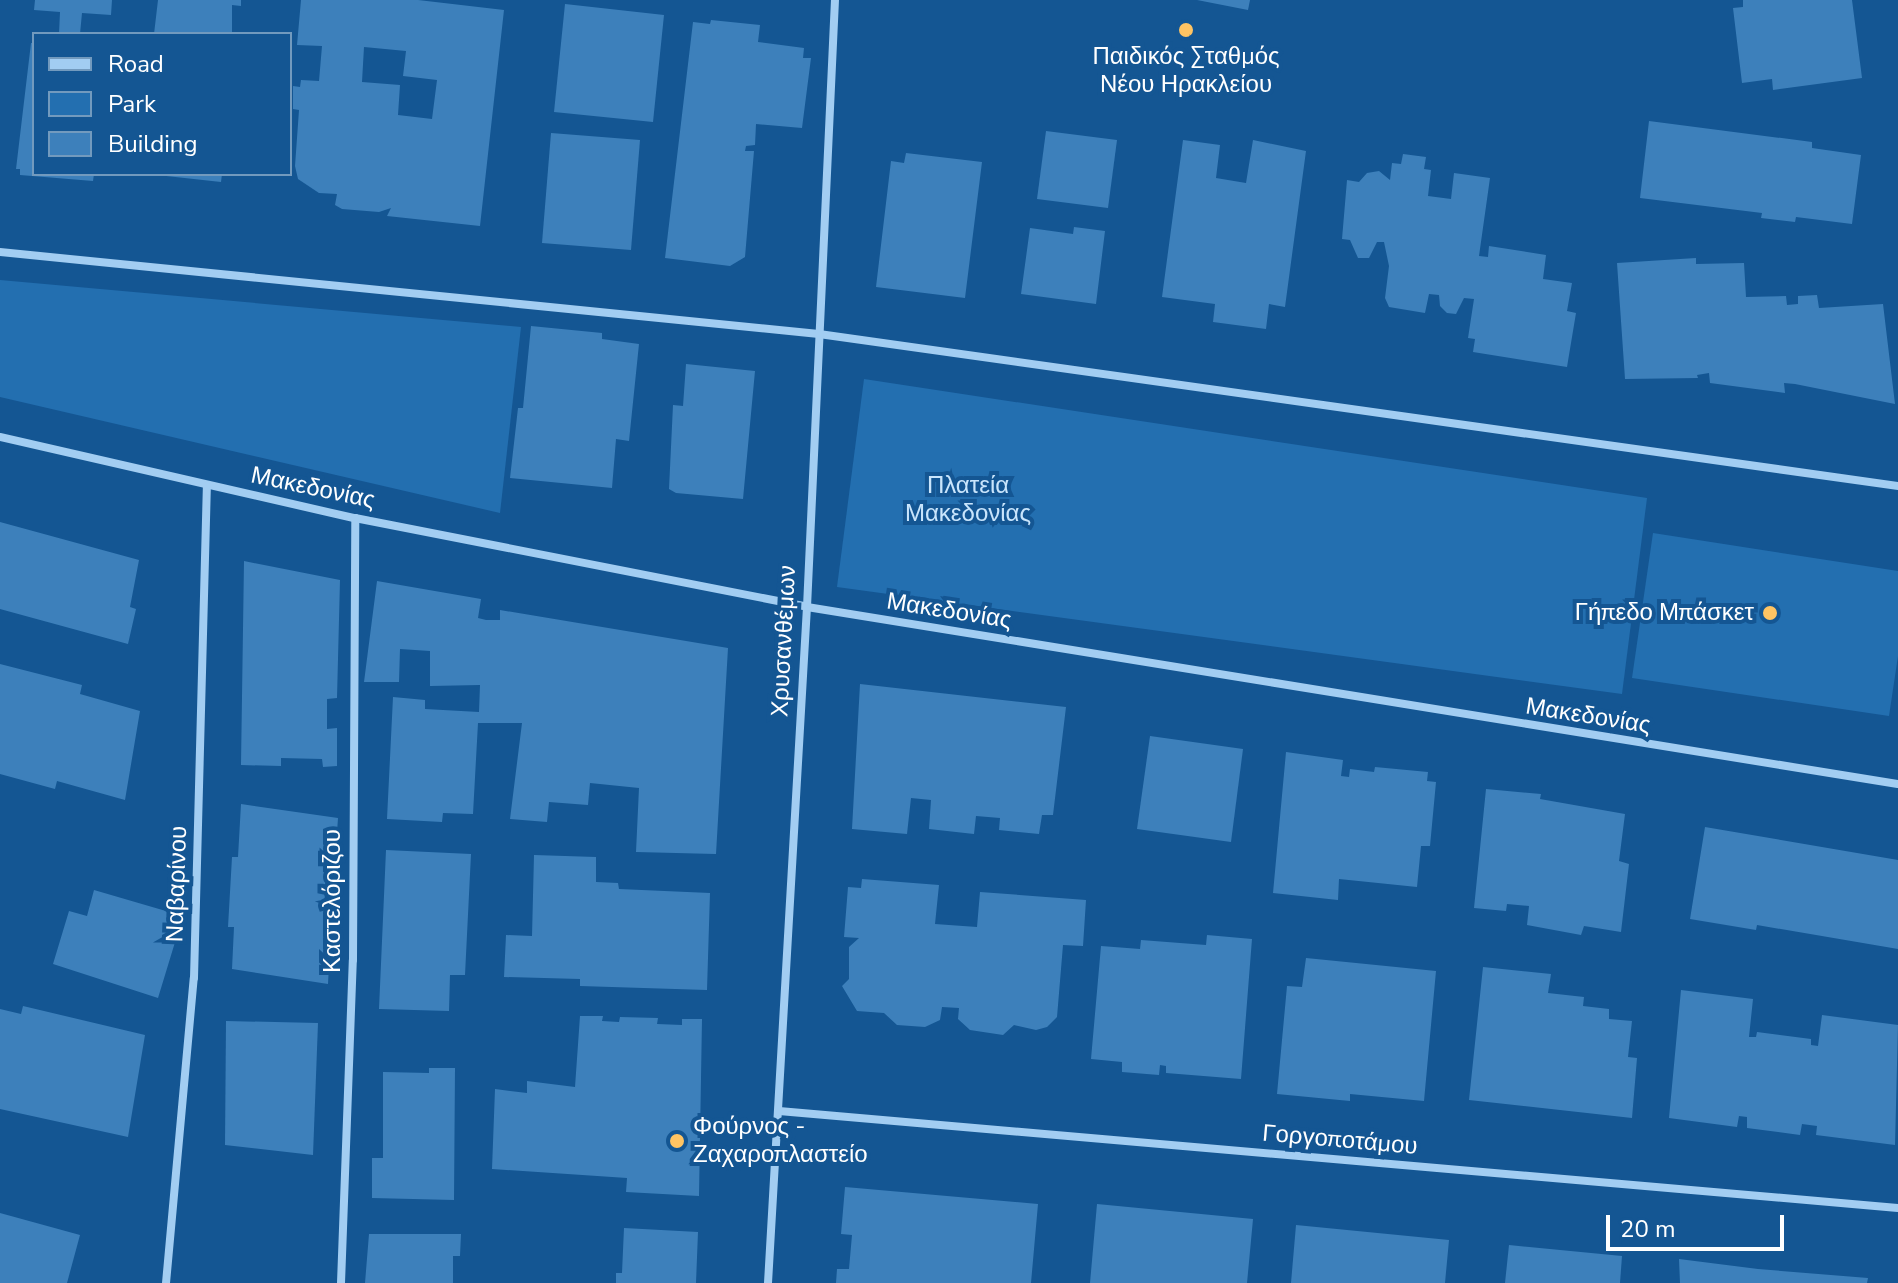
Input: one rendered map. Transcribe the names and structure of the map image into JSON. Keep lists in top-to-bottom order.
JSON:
{
  "streets": {
    "street": [
      "Μακεδονίας",
      "Χρυσανθέμων",
      "Ναβαρίνου",
      "Καστελόριζου",
      "Γοργοποτάμου"
    ]
  },
  "crossings": [
    ["Μακεδονίας", "Χρυσανθέμων"],
    ["Μακεδονίας", "Ναβαρίνου"],
    ["Μακεδονίας", "Καστελόριζου"],
    ["Χρυσανθέμων", "Γοργοποτάμου"]
  ],
  "parks": ["Πλατεία Μακεδονίας"],
  "places": ["Παιδικός Σταθμός Νέου Ηρακλείου", "Γήπεδο Μπάσκετ", "Φούρνος - Ζαχαροπλαστείο"],
  "legend": ["Road", "Park", "Building"],
  "scale_bar": "20 m"
}
